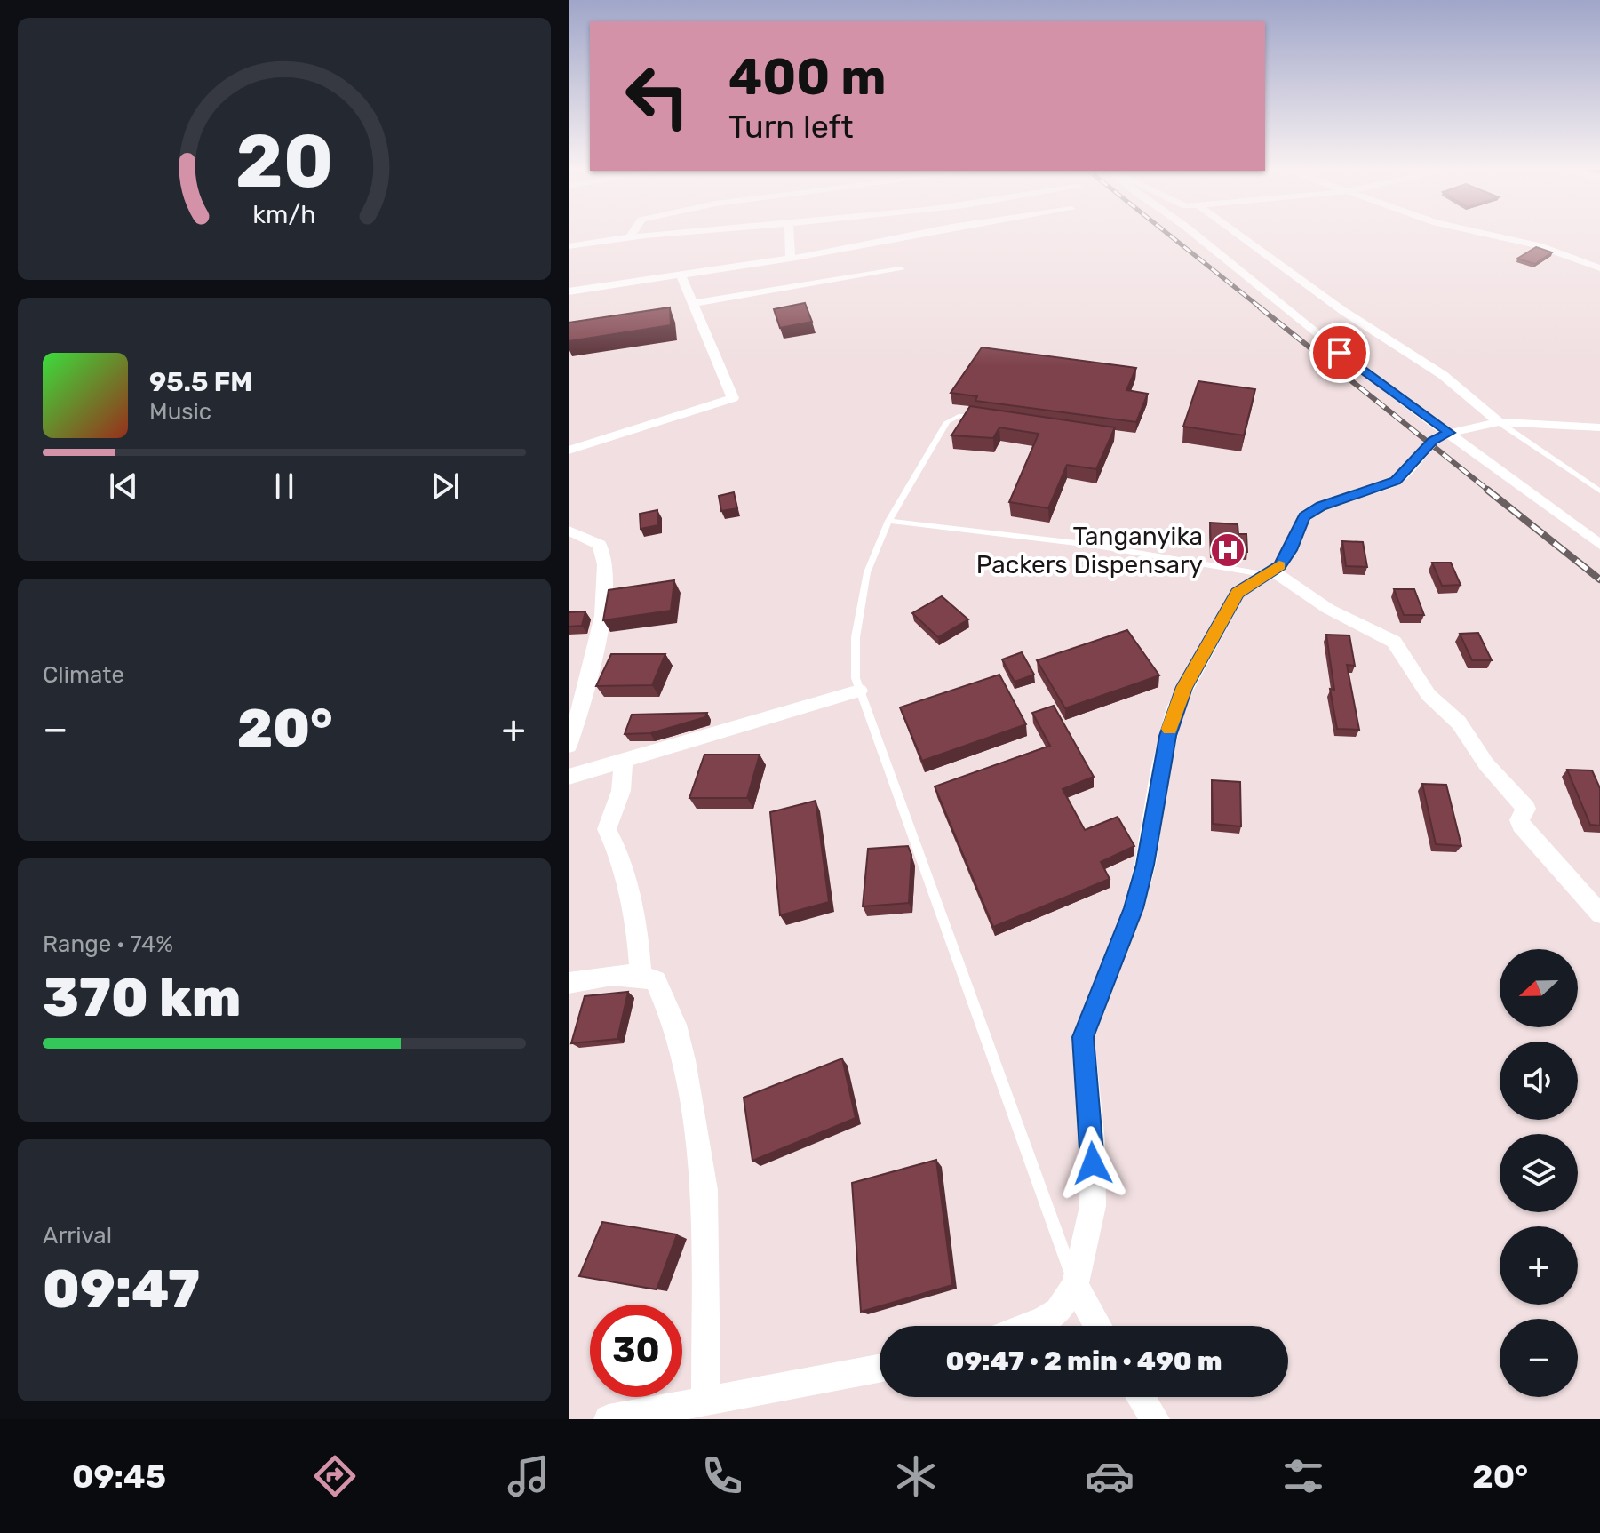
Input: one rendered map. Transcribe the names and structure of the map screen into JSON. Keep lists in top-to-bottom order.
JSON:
{
  "places": {
    "hospital": ["Tanganyika Packers Dispensary"]
  },
  "north": "left",
  "page": {
    "turn": ["400 m", "Turn left"],
    "song": ["95.5 FM", "Music"],
    "tile": [
      "Climate",
      ["Range · 74%", "370 km"],
      ["Arrival", "09:47"]
    ],
    "heat": ["−", "20°", "+"],
    "map_buttons": ["+", "−"],
    "limit": "30",
    "trip": "09:47 · 2 min · 490 m",
    "tabs": ["09:45", "20°"],
    "gauge": ["20", "km/h"]
  }
}
